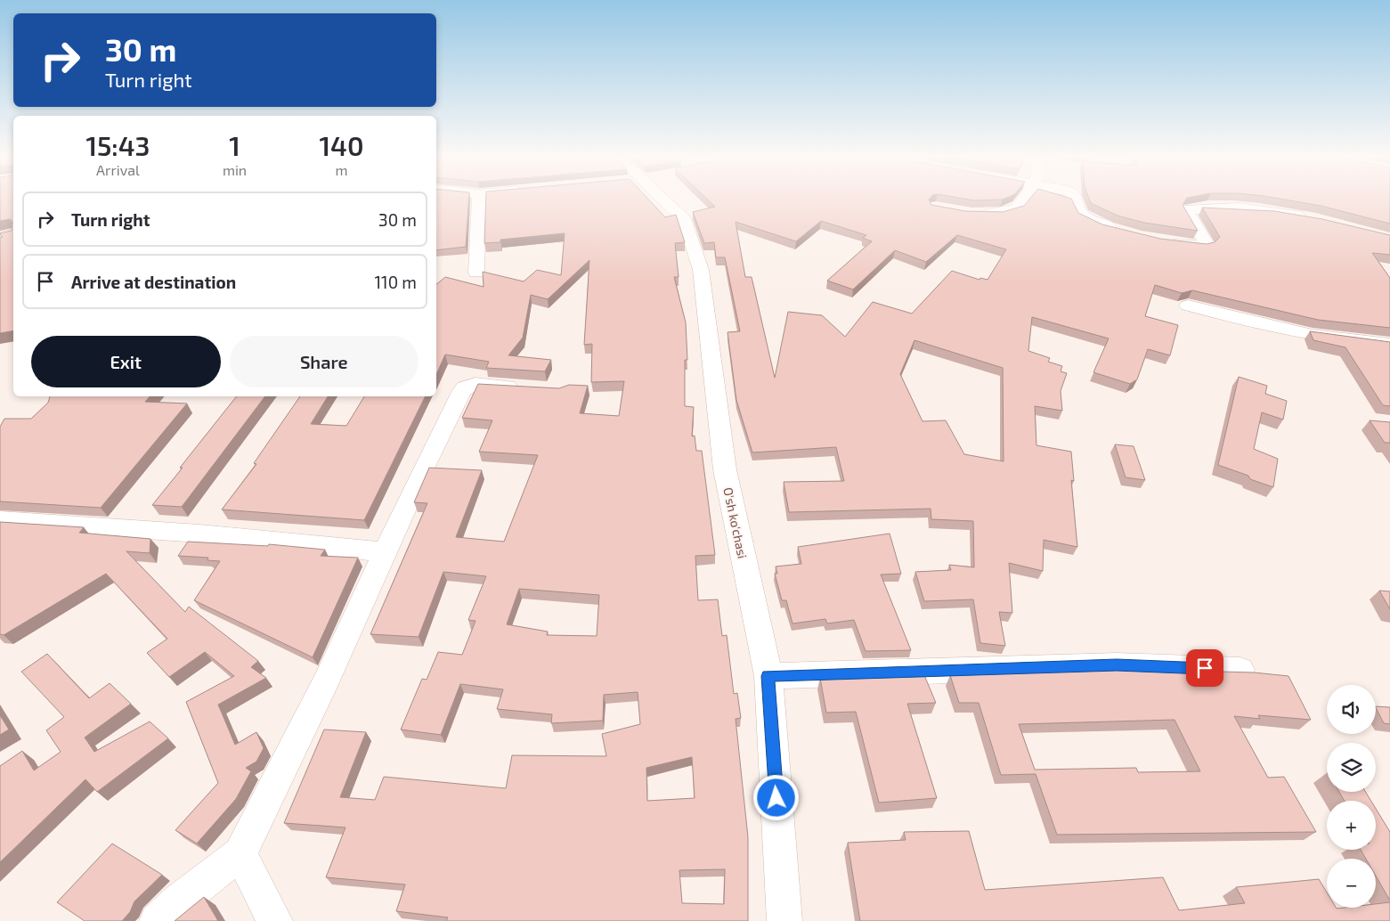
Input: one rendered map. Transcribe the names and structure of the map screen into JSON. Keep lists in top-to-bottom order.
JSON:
{
  "streets": {
    "street": ["O'sh ko'chasi"]
  },
  "page": {
    "turn": ["30 m", "Turn right"],
    "eta": [
      "15:43",
      "Arrival",
      "1",
      "min",
      "140",
      "m"
    ],
    "list": [
      {
        "name": "Turn right",
        "value": "30 m"
      },
      {
        "name": "Arrive at destination",
        "value": "110 m"
      }
    ],
    "buttons": ["Exit", "Share"],
    "map_buttons": ["+", "−"]
  }
}
